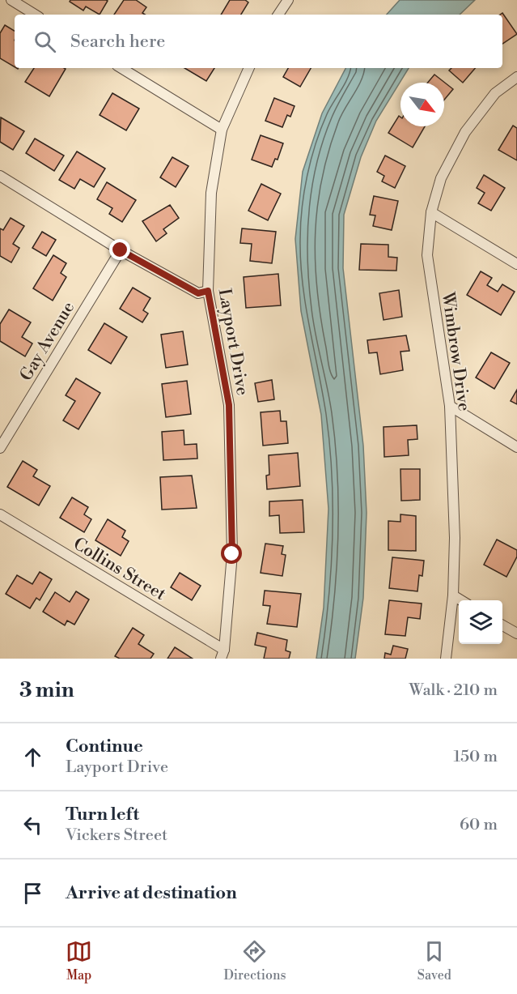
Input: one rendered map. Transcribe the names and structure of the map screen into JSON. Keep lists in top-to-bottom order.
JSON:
{
  "streets": {
    "street": [
      "Gay Avenue",
      "Layport Drive",
      "Wimbrow Drive",
      "Collins Street"
    ]
  },
  "crossings": [
    ["Layport Drive", "Collins Street"]
  ],
  "north": "bottom right",
  "page": {
    "search": "Search here",
    "heading": ["3 min", "Walk · 210 m"],
    "list": [
      ["Continue", "Layport Drive", "150 m"],
      ["Turn left", "Vickers Street", "60 m"],
      "Arrive at destination"
    ],
    "nav": ["Map", "Directions", "Saved"]
  }
}
